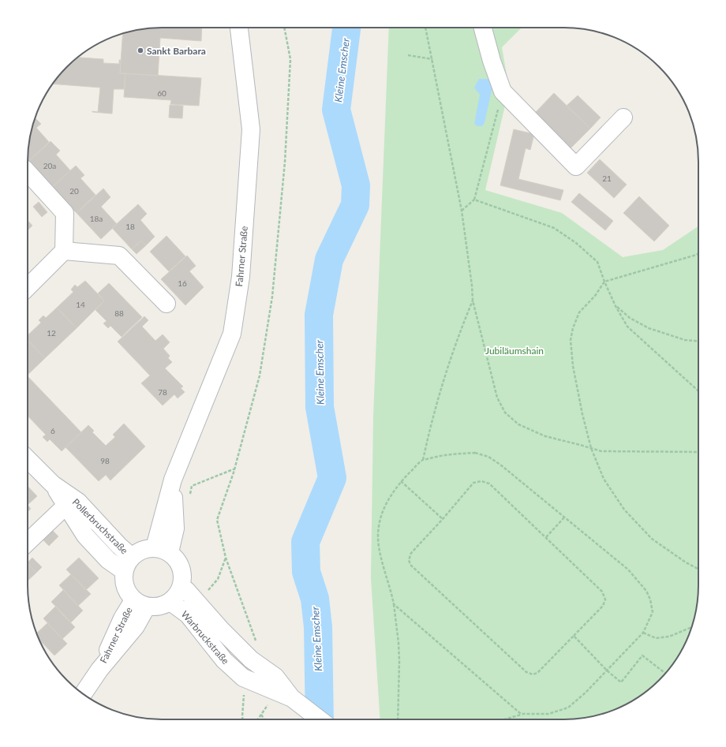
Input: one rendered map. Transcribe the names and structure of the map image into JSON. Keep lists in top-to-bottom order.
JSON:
{
  "streets": {
    "street": ["Fahrner Straße", "Pollerbruchstraße", "Warbruckstraße"]
  },
  "crossings": [
    ["Fahrner Straße", "Pollerbruchstraße"],
    ["Fahrner Straße", "Warbruckstraße"],
    ["Pollerbruchstraße", "Warbruckstraße"]
  ],
  "water": ["Kleine Emscher"],
  "parks": ["Jubiläumshain"],
  "places": ["Sankt Barbara"],
  "house_numbers": [
    "60",
    "20a",
    "21",
    "20",
    "18a",
    "18",
    "16",
    "14",
    "88",
    "12",
    "78",
    "6",
    "98"
  ]
}
